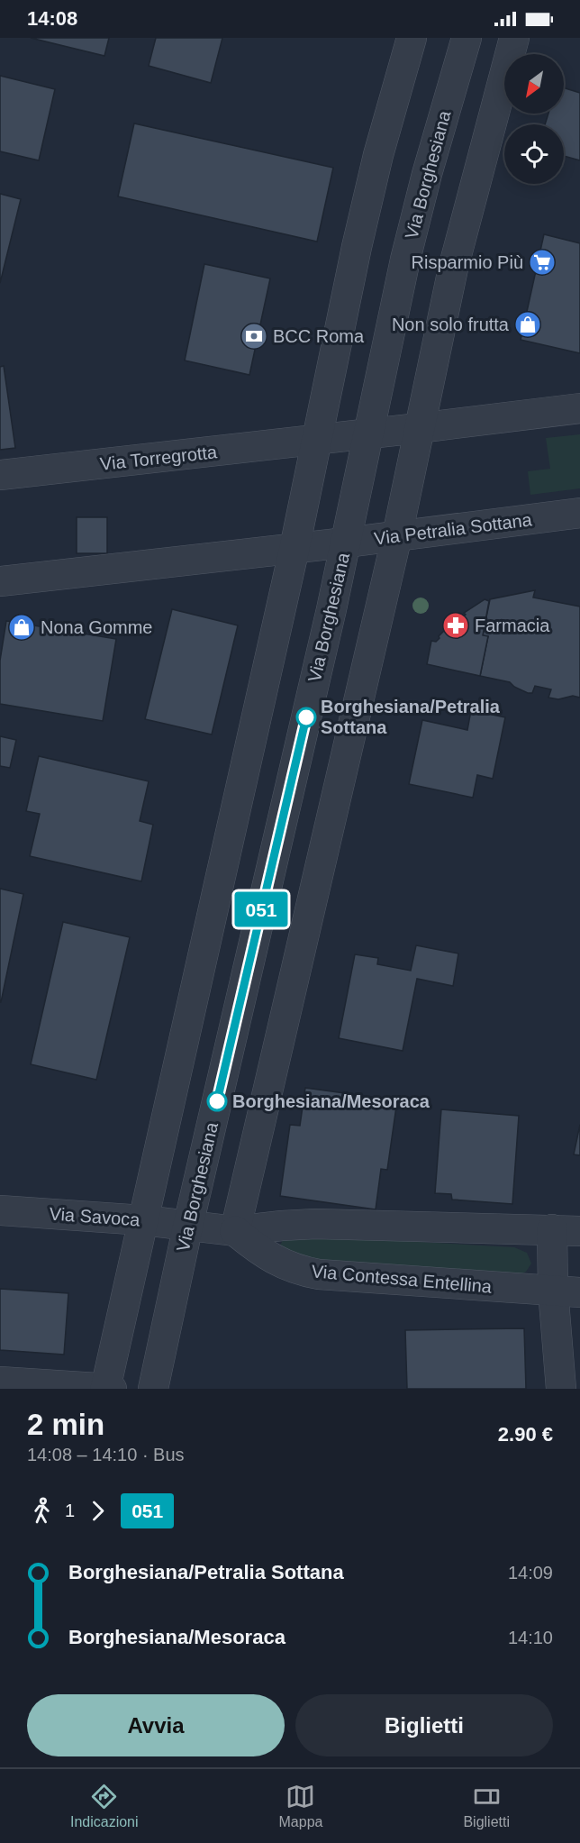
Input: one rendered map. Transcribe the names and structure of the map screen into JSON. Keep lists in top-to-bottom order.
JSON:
{
  "streets": {
    "street": [
      "Via Borghesiana",
      "Via Torregrotta",
      "Via Petralia Sottana",
      "Via Savoca",
      "Via Contessa Entellina"
    ]
  },
  "crossings": [
    ["Via Borghesiana", "Via Petralia Sottana"],
    ["Via Borghesiana", "Via Savoca"]
  ],
  "places": {
    "supermarket": ["Risparmio Più"],
    "shop": ["Non solo frutta", "Nona Gomme"],
    "bank": ["BCC Roma"],
    "pharmacy": ["Farmacia"],
    "other": ["Borghesiana/Petralia Sottana", "Borghesiana/Mesoraca"]
  },
  "lines": ["bus line 051"],
  "north": "bottom left",
  "page": {
    "status": "14:08",
    "on_map": "051",
    "heading": ["2 min", "14:08 – 14:10 · Bus", "2.90 €"],
    "legs": ["1", "051"],
    "list": [
      {
        "name": "Borghesiana/Petralia Sottana",
        "value": "14:09"
      },
      {
        "name": "Borghesiana/Mesoraca",
        "value": "14:10"
      }
    ],
    "buttons": ["Avvia", "Biglietti"],
    "tabs": ["Indicazioni", "Mappa", "Biglietti"]
  }
}
